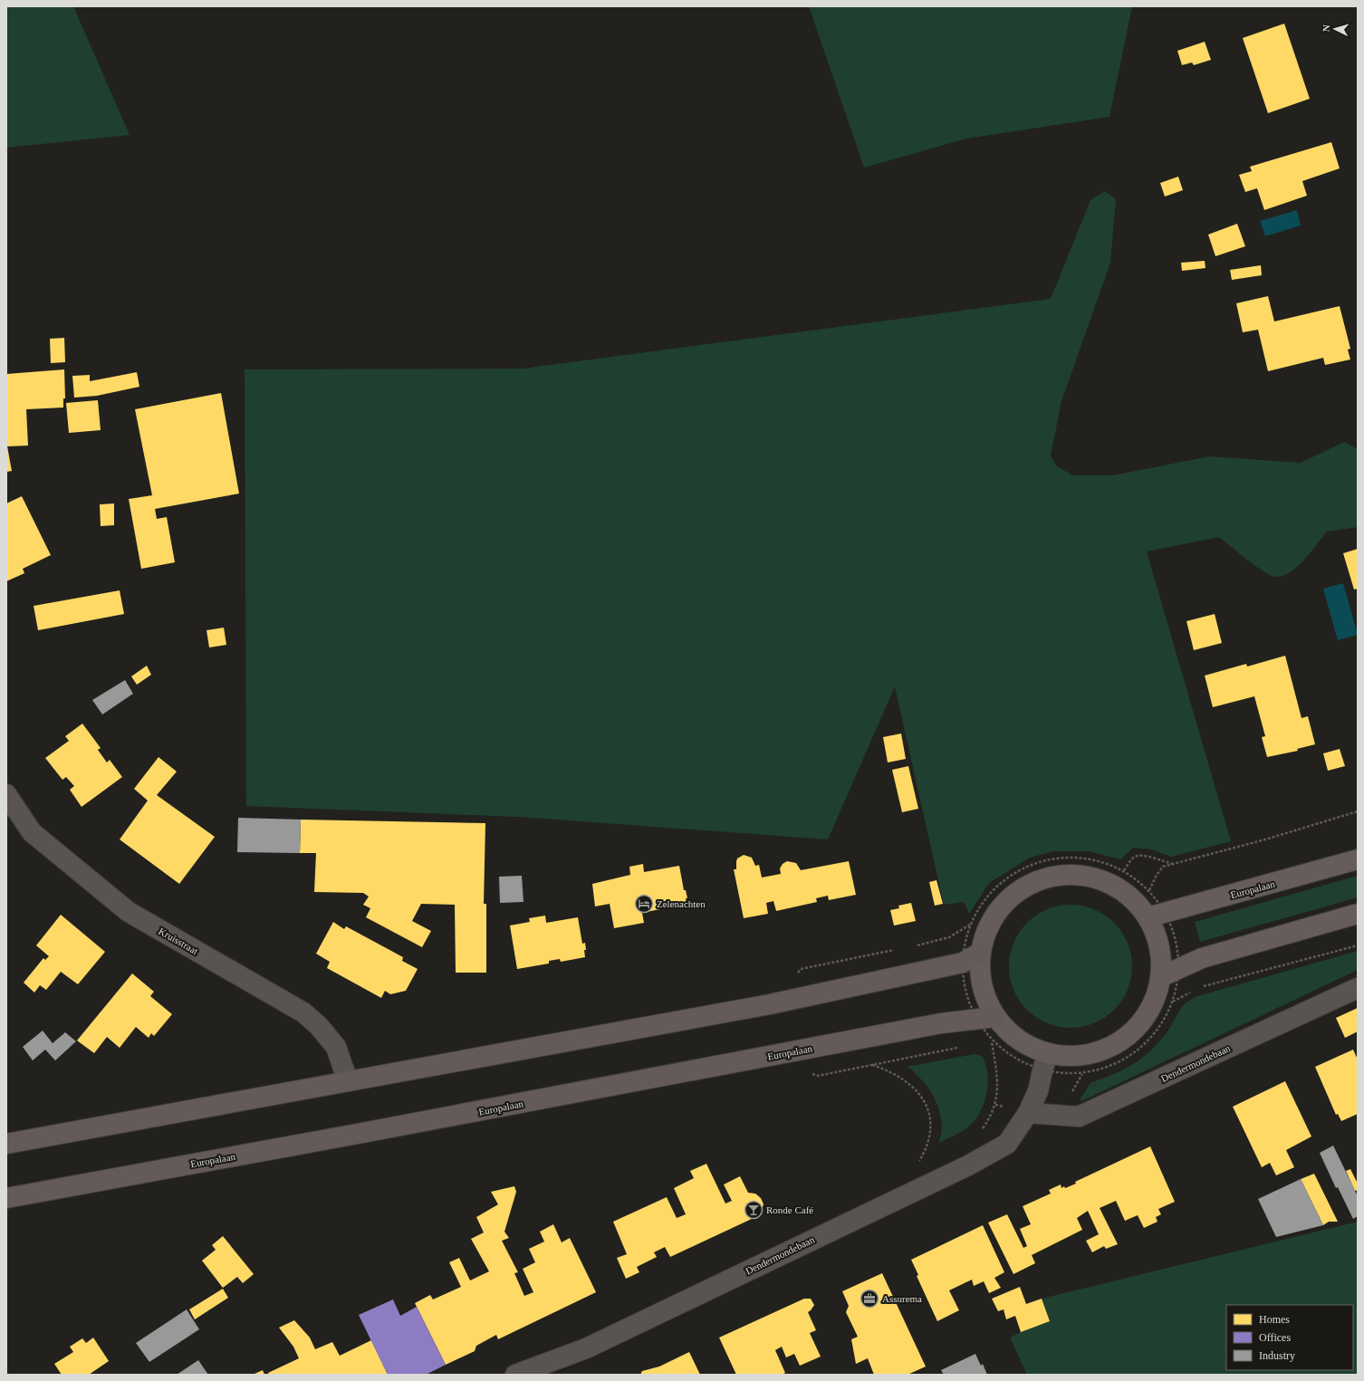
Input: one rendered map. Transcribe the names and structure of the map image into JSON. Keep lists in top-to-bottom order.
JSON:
{
  "streets": {
    "highway": ["Europalaan"],
    "street": ["Kruisstraat", "Dendermondebaan"]
  },
  "places": {
    "hotel": ["Zelenachten"],
    "bar": ["Ronde Café"],
    "office": ["Assurema"]
  },
  "legend": ["Homes", "Offices", "Industry"],
  "north": "left"
}
